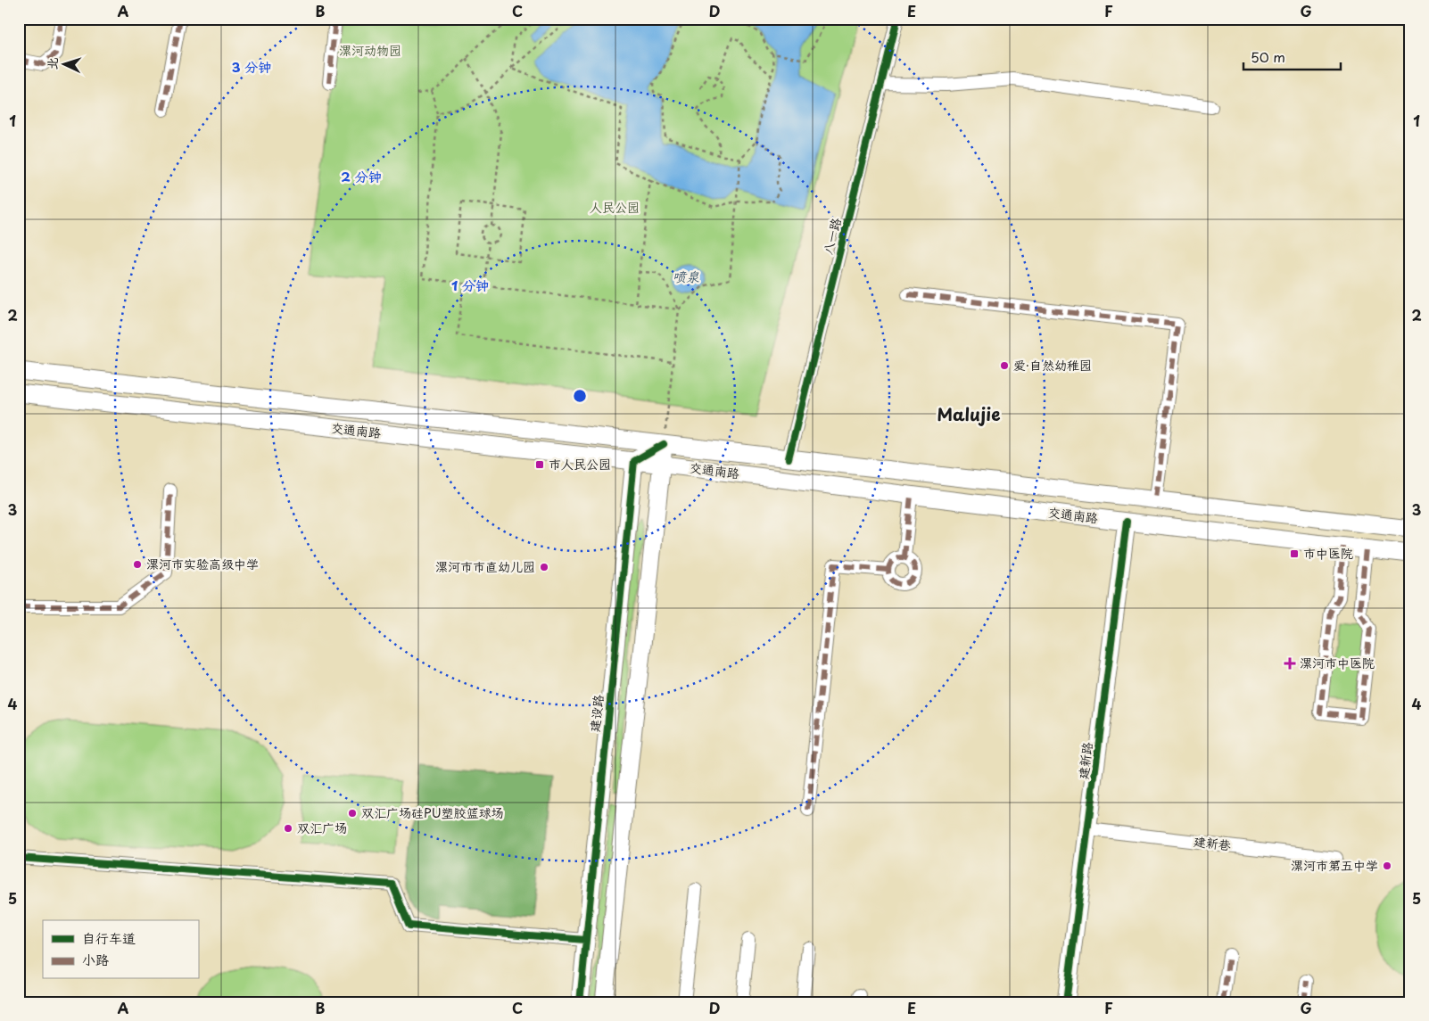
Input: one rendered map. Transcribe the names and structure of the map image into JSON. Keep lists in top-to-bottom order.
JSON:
{
  "streets": {
    "main road": ["交通南路", "建设路", "建新路"],
    "street": ["八一路", "建新巷"]
  },
  "crossings": [
    ["八一路", "交通南路"],
    ["交通南路", "建设路"],
    ["交通南路", "建新路"],
    ["建新路", "建新巷"]
  ],
  "districts": ["Malujie"],
  "water": ["喷泉"],
  "parks": ["漯河动物园", "人民公园"],
  "places": {
    "other": [
      "爱·自然幼稚园",
      "漯河市实验高级中学",
      "漯河市市直幼儿园",
      "双汇广场硅PU塑胶篮球场",
      "双汇广场",
      "漯河市第五中学"
    ],
    "transit": ["市人民公园", "市中医院"],
    "health": ["漯河市中医院"]
  },
  "legend": ["自行车道", "小路"],
  "scale_bar": "50 m",
  "north": "left",
  "grid": {
    "columns": [
      "A",
      "B",
      "C",
      "D",
      "E",
      "F",
      "G"
    ],
    "rows": [
      "1",
      "2",
      "3",
      "4",
      "5"
    ]
  },
  "rings": ["3 分钟", "2 分钟", "1 分钟"]
}
